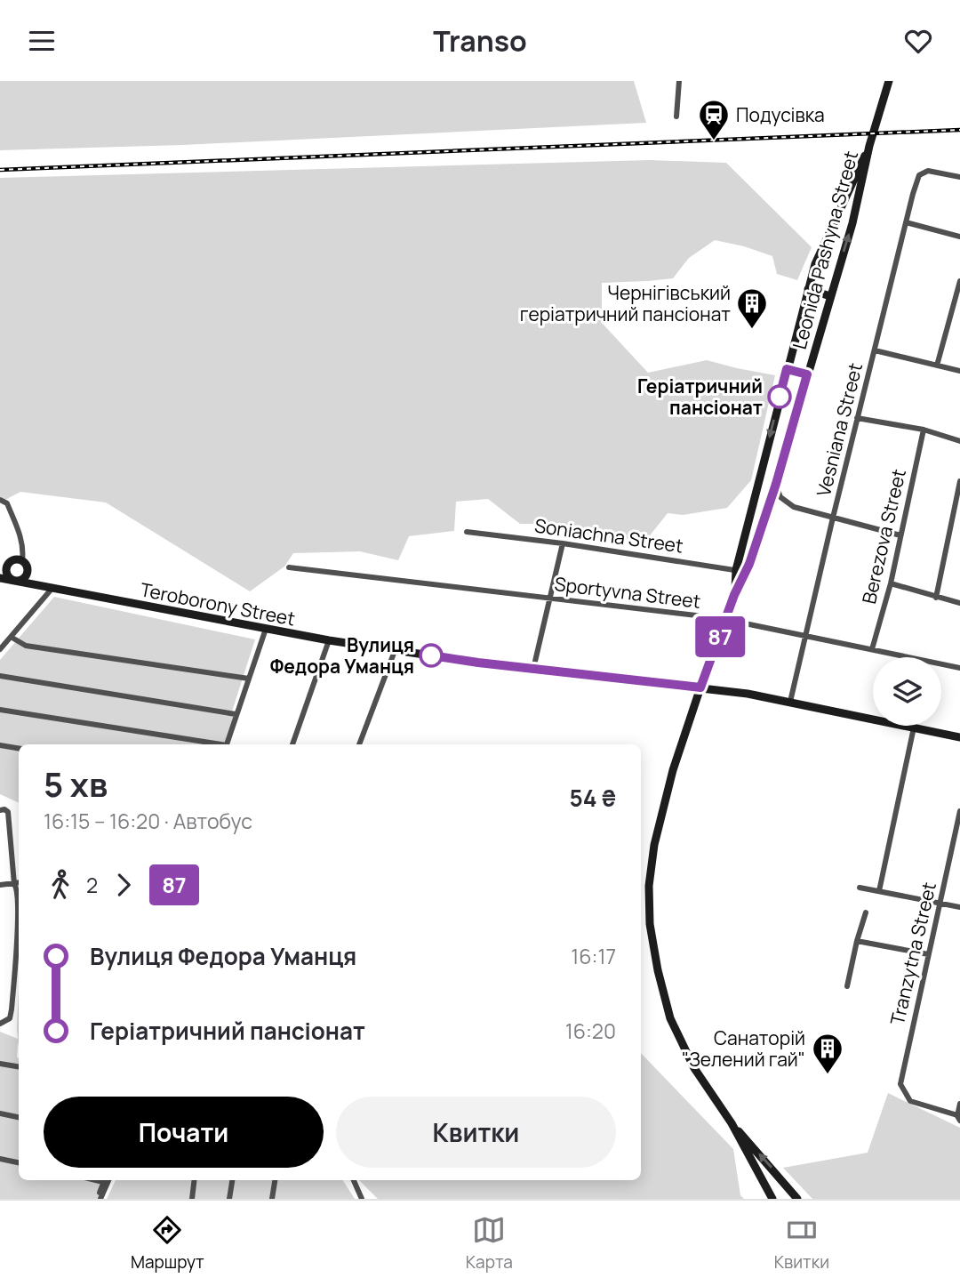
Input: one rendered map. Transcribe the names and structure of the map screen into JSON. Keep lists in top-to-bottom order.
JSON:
{
  "streets": {
    "main road": ["Leonida Pashyna Street", "Teroborony Street"],
    "street": [
      "Vesniana Street",
      "Soniachna Street",
      "Berezova Street",
      "Sportyvna Street",
      "Tranzytna Street"
    ]
  },
  "crossings": [
    ["Leonida Pashyna Street", "Soniachna Street"],
    ["Vesniana Street", "Sportyvna Street"],
    ["Vesniana Street", "Teroborony Street"],
    ["Berezova Street", "Sportyvna Street"]
  ],
  "places": {
    "station": ["Подусівка"],
    "building": ["Чернігівський геріатричний пансіонат", "Санаторій \"Зелений гай\""],
    "other": ["Геріатричний пансіонат", "Вулиця Федора Уманця"]
  },
  "lines": ["bus line 87"],
  "page": {
    "header": "Transo",
    "on_map": "87",
    "heading": ["5 хв", "16:15 – 16:20 · Автобус", "54 ₴"],
    "legs": ["2", "87"],
    "list": [
      {
        "name": "Вулиця Федора Уманця",
        "value": "16:17"
      },
      {
        "name": "Геріатричний пансіонат",
        "value": "16:20"
      }
    ],
    "buttons": ["Почати", "Квитки"],
    "tabs": ["Маршрут", "Карта", "Квитки"]
  }
}
